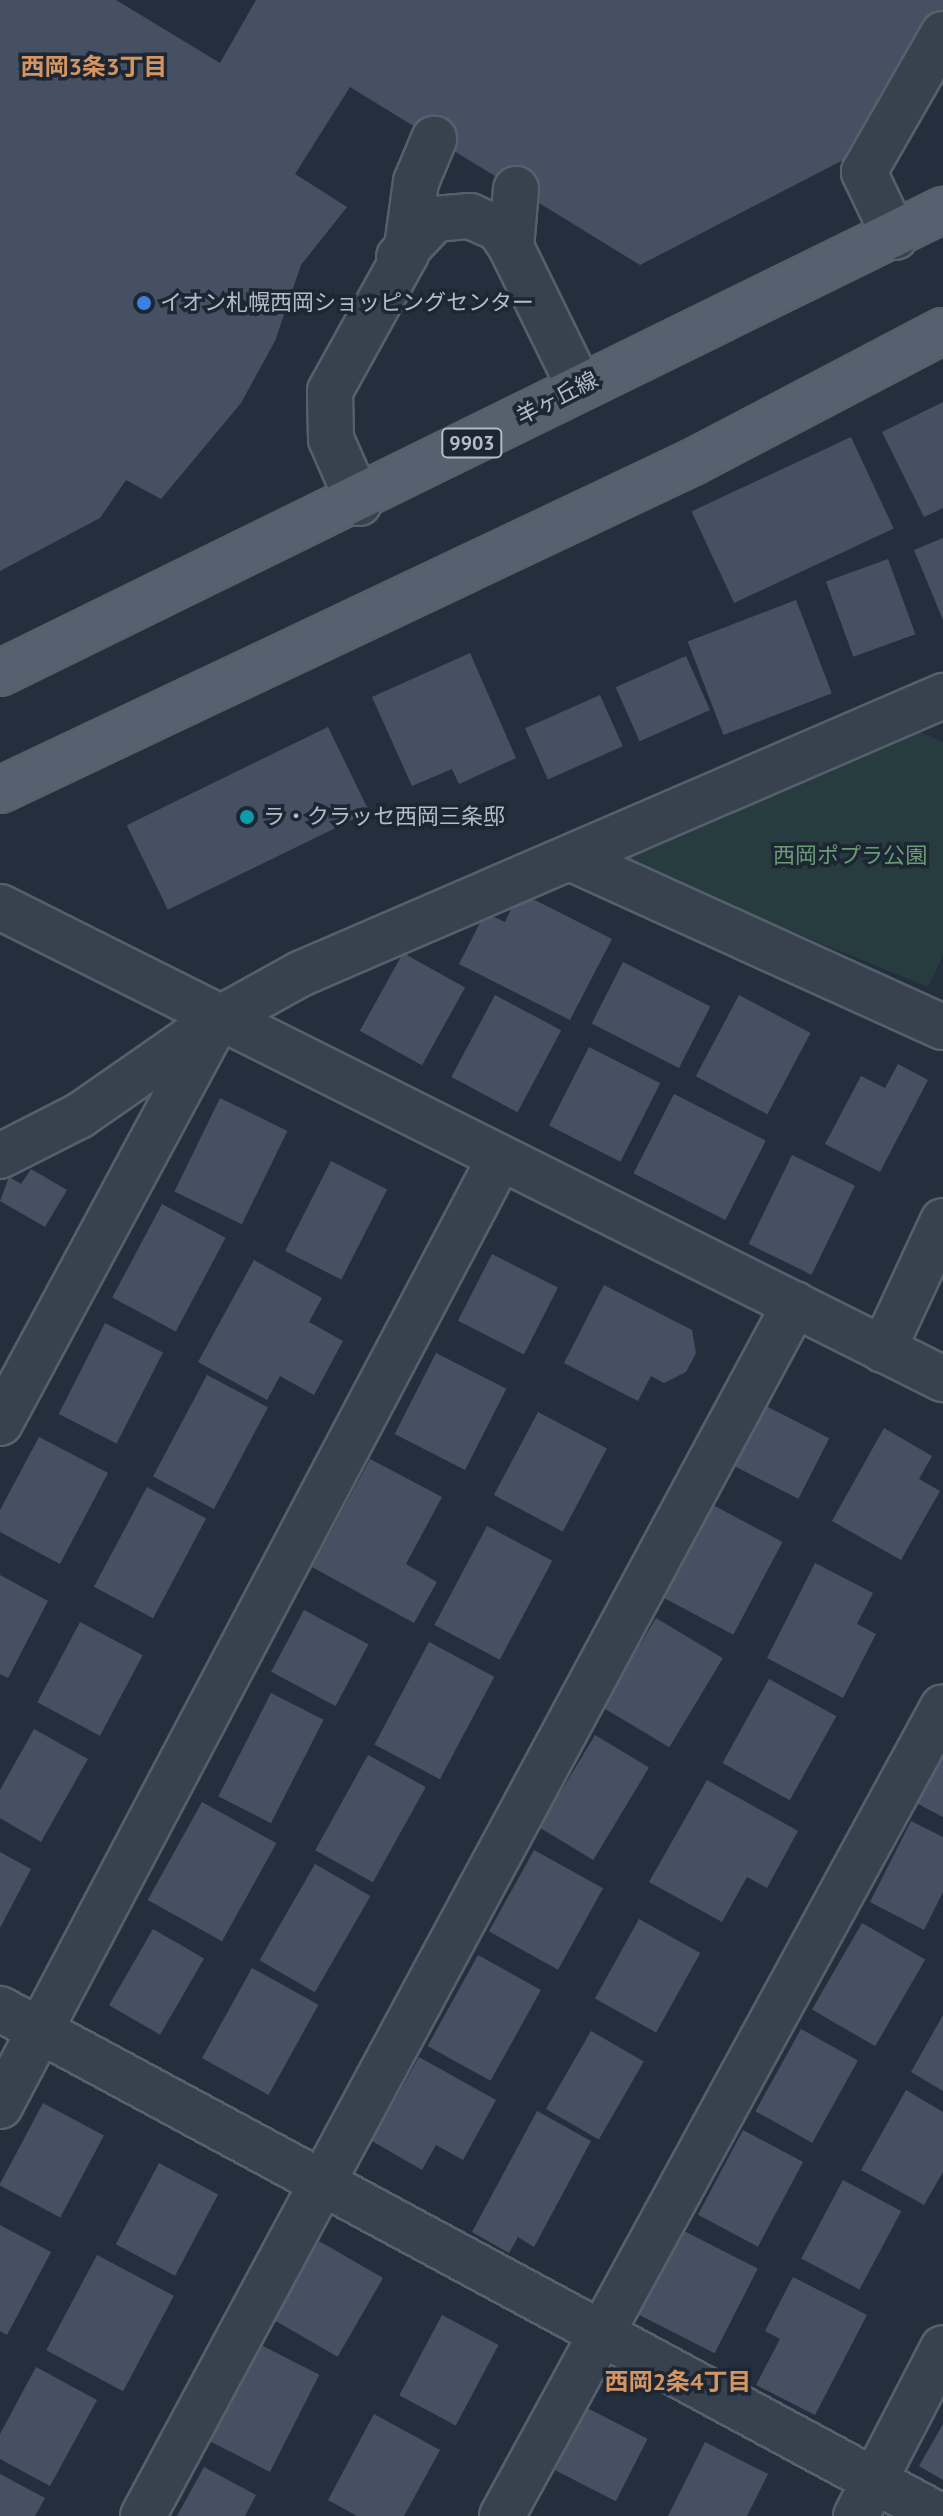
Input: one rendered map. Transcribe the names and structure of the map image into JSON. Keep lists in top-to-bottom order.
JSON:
{
  "streets": {
    "main road": ["羊ヶ丘線", "9903"]
  },
  "districts": ["西岡3条3丁目", "西岡2条4丁目"],
  "parks": ["西岡ポプラ公園"],
  "places": ["イオン札幌西岡ショッピングセンター", "ラ・クラッセ西岡三条邸"]
}
